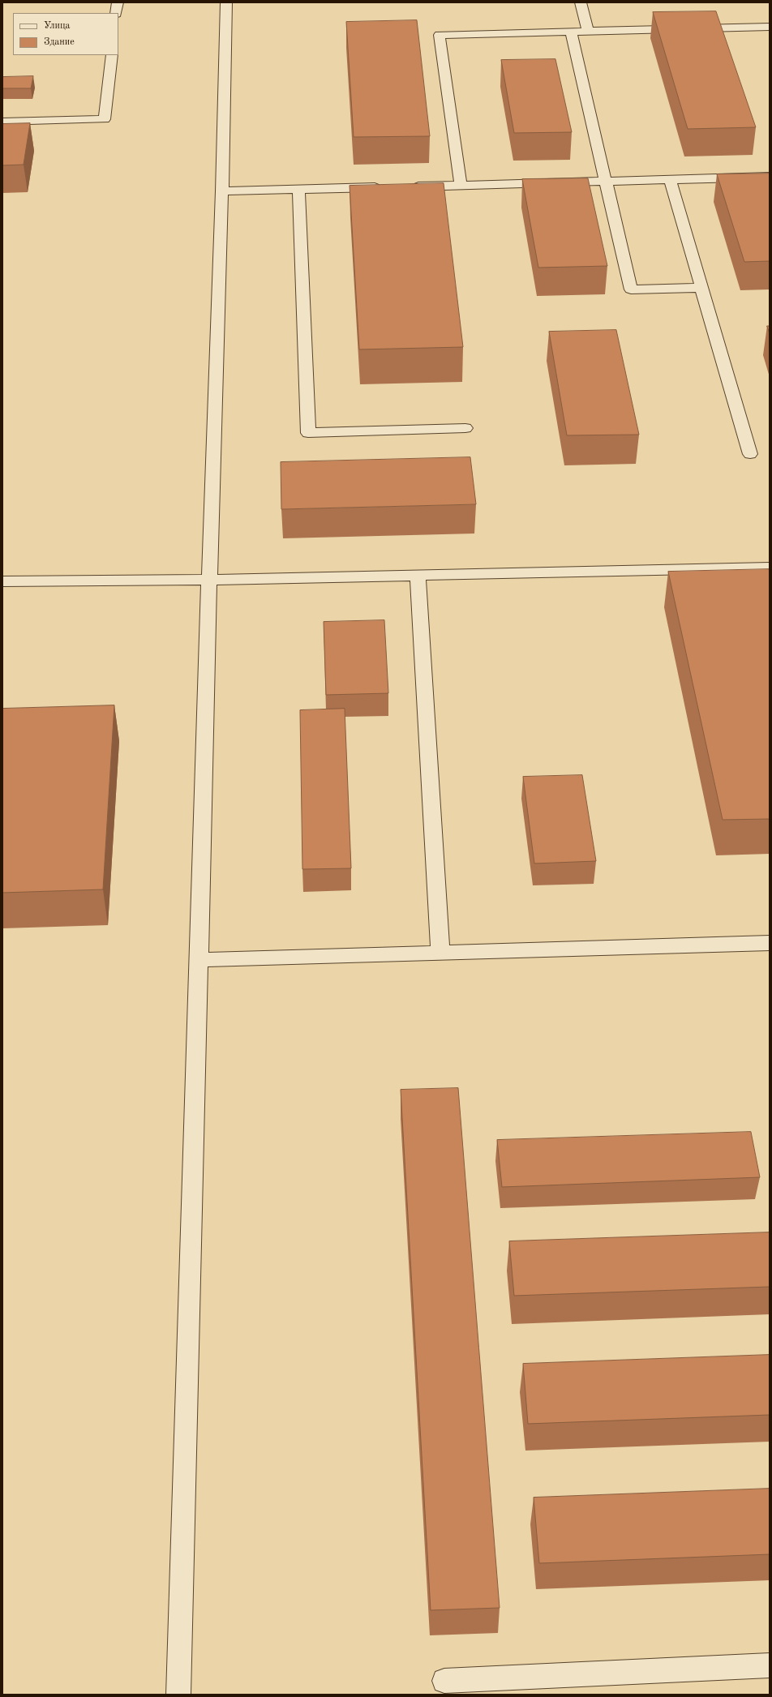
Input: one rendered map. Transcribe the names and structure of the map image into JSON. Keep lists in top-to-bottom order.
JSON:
{
  "legend": ["Улица", "Здание"]
}
